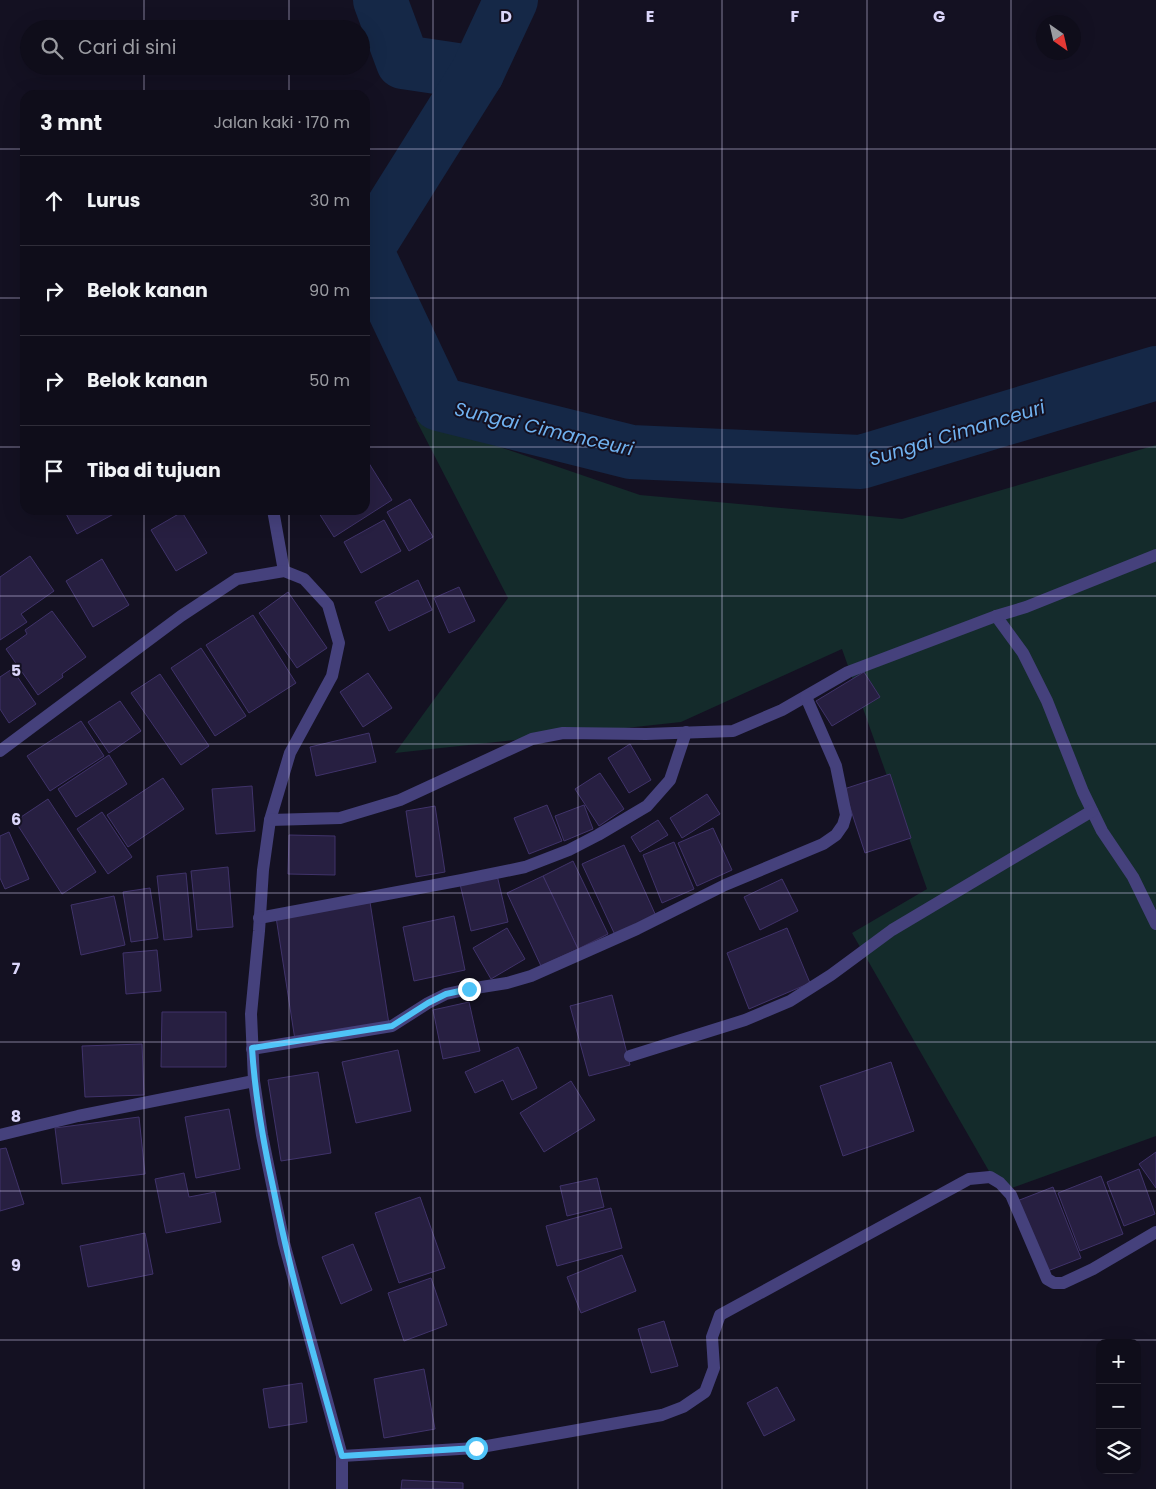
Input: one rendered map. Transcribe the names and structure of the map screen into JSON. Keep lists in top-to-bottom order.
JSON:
{
  "water": ["Sungai Cimanceuri"],
  "north": "bottom right",
  "page": {
    "search": "Cari di sini",
    "heading": ["3 mnt", "Jalan kaki · 170 m"],
    "list": [
      ["Lurus", "30 m"],
      ["Belok kanan", "90 m"],
      ["Belok kanan", "50 m"],
      "Tiba di tujuan"
    ],
    "map_buttons": ["+", "−"]
  },
  "grid": {
    "columns": [
      "D",
      "E",
      "F",
      "G"
    ],
    "rows": [
      "5",
      "6",
      "7",
      "8",
      "9"
    ]
  }
}
